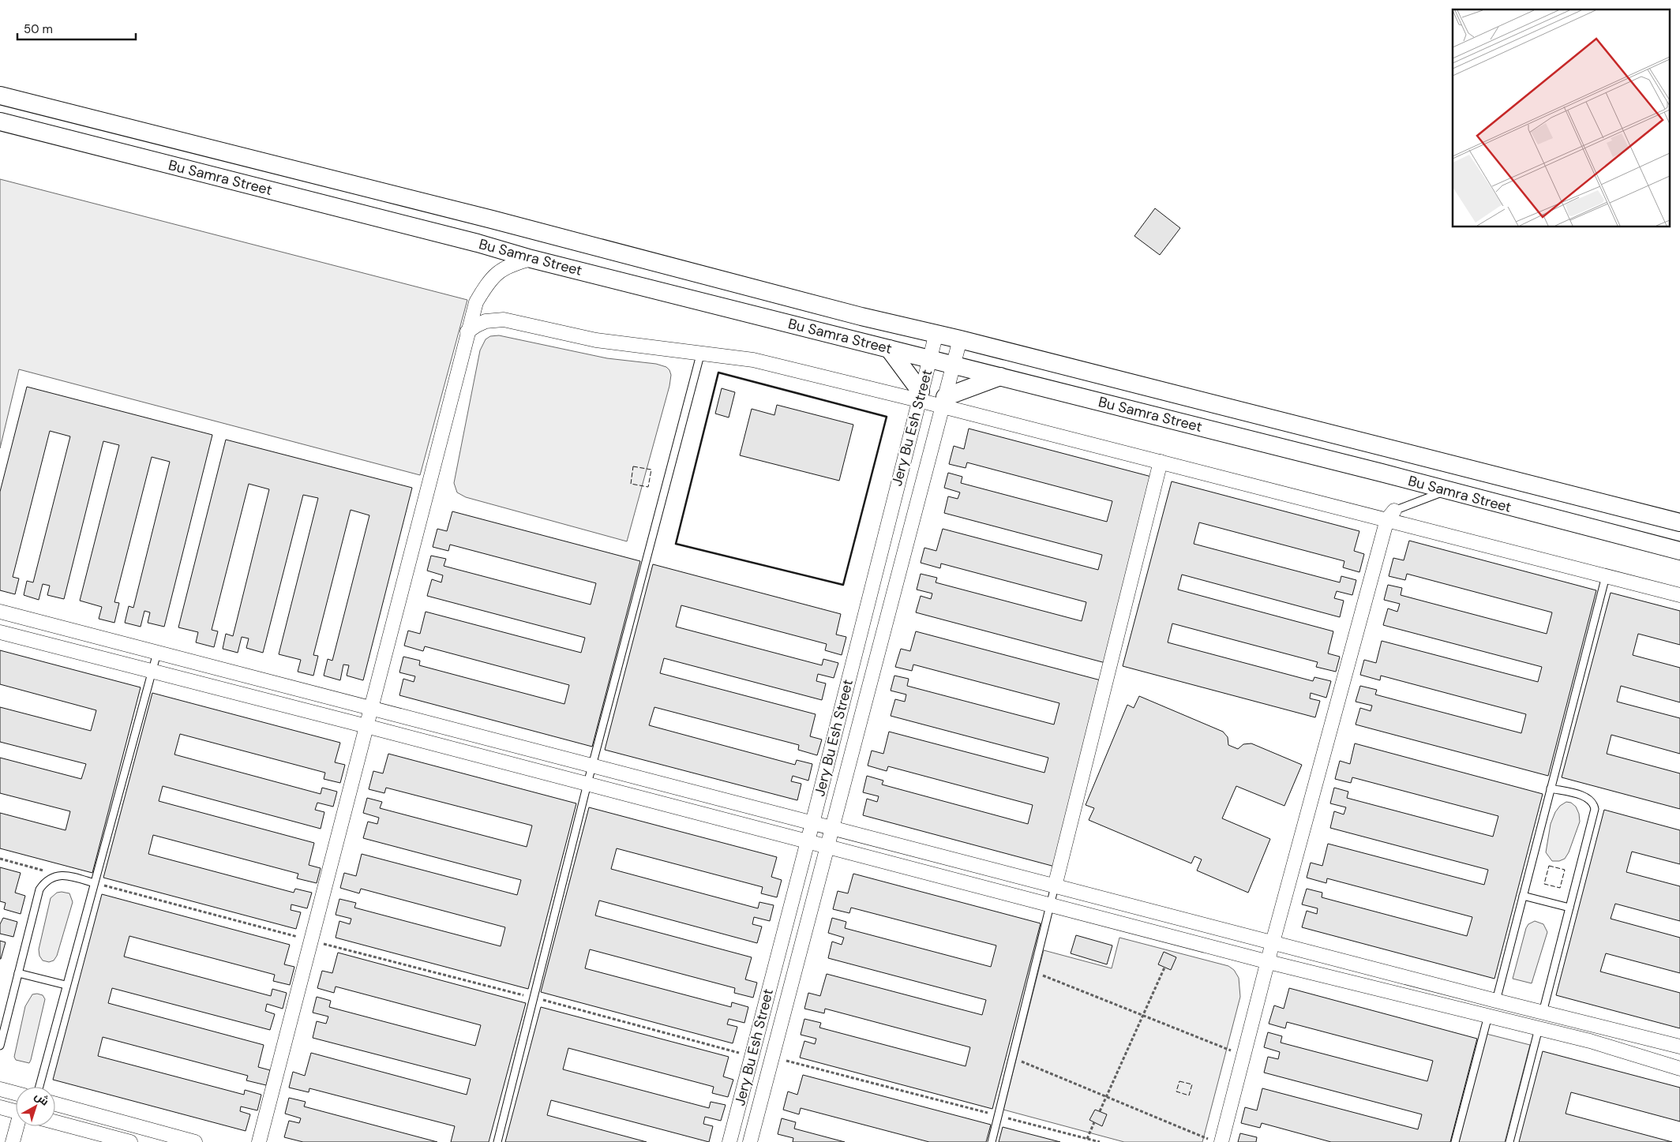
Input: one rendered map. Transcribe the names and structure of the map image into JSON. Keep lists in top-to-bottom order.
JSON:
{
  "streets": {
    "street": ["Bu Samra Street", "Jery Bu Esh Street"]
  },
  "crossings": [
    ["Bu Samra Street", "Jery Bu Esh Street"]
  ],
  "scale_bar": "50 m",
  "north": "top right"
}
